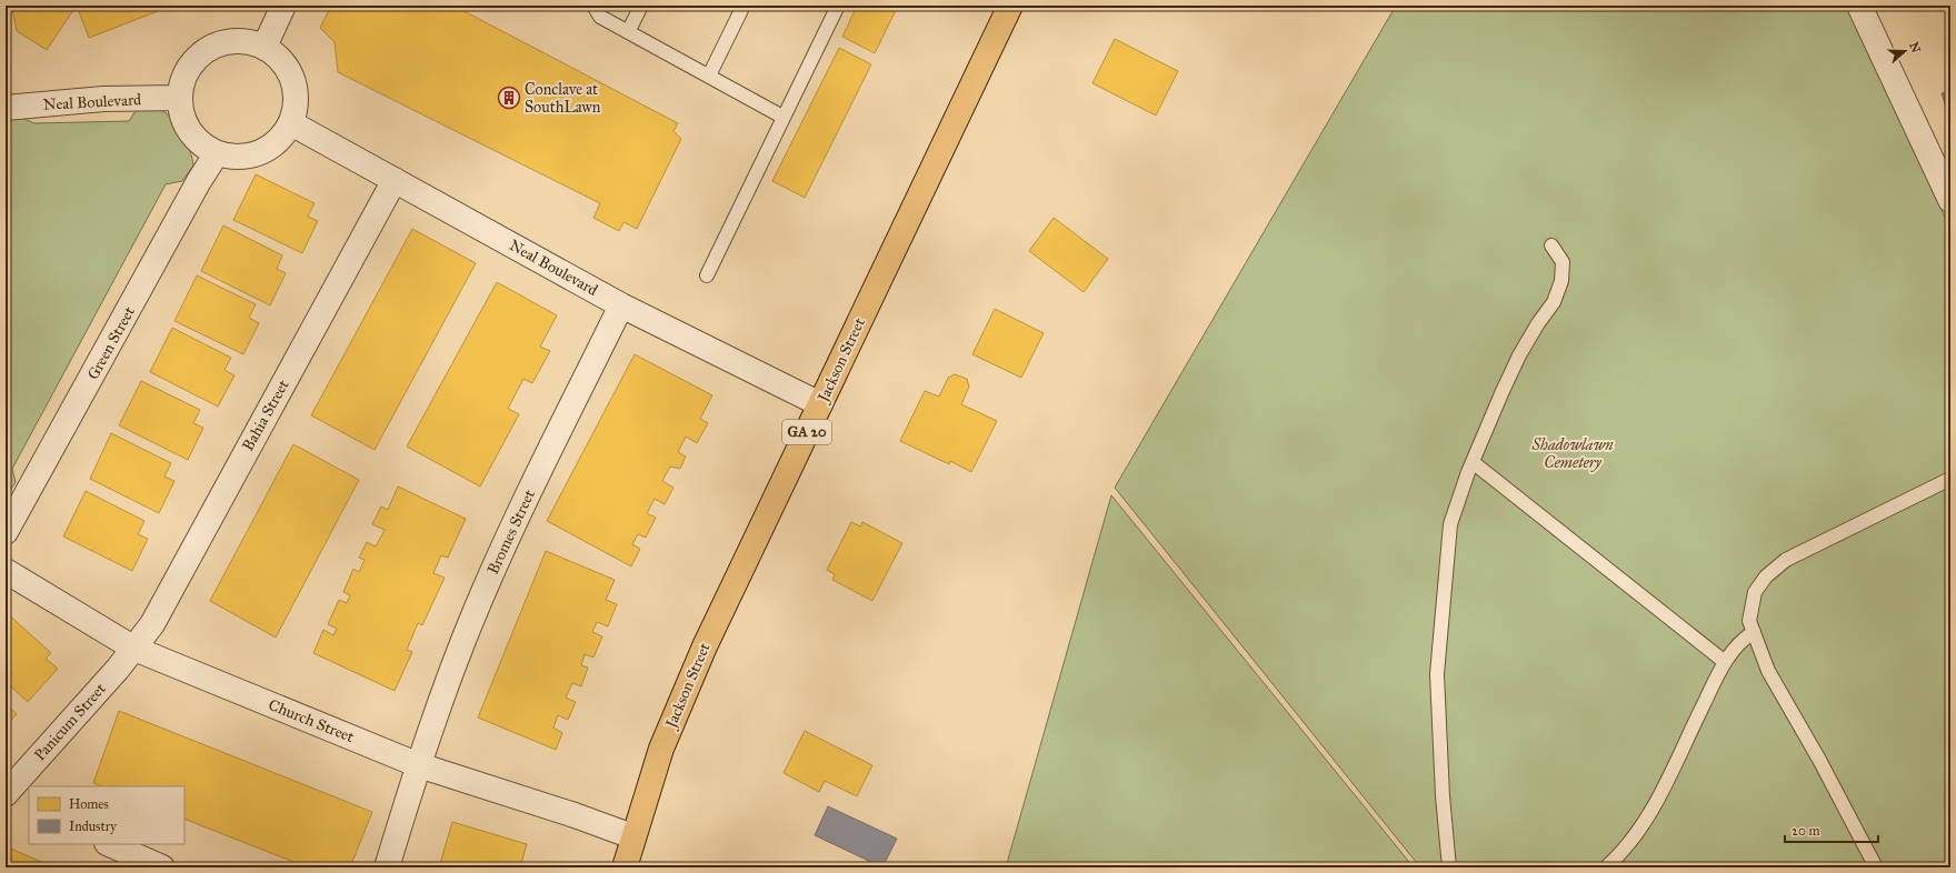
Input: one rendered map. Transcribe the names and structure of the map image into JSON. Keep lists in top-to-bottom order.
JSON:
{
  "streets": {
    "highway": ["Jackson Street", "GA 20"],
    "street": [
      "Neal Boulevard",
      "Green Street",
      "Bahia Street",
      "Bromes Street",
      "Church Street",
      "Panicum Street"
    ]
  },
  "crossings": [
    ["Neal Boulevard", "Green Street"],
    ["Neal Boulevard", "Jackson Street"],
    ["Neal Boulevard", "Bahia Street"],
    ["Neal Boulevard", "Bromes Street"],
    ["Jackson Street", "Church Street"],
    ["Bahia Street", "Church Street"],
    ["Bahia Street", "Panicum Street"],
    ["Bromes Street", "Church Street"],
    ["Church Street", "Panicum Street"]
  ],
  "parks": ["Shadowlawn Cemetery"],
  "places": {
    "building": ["Conclave at SouthLawn"]
  },
  "legend": ["Homes", "Industry"],
  "scale_bar": "20 m",
  "north": "right"
}
